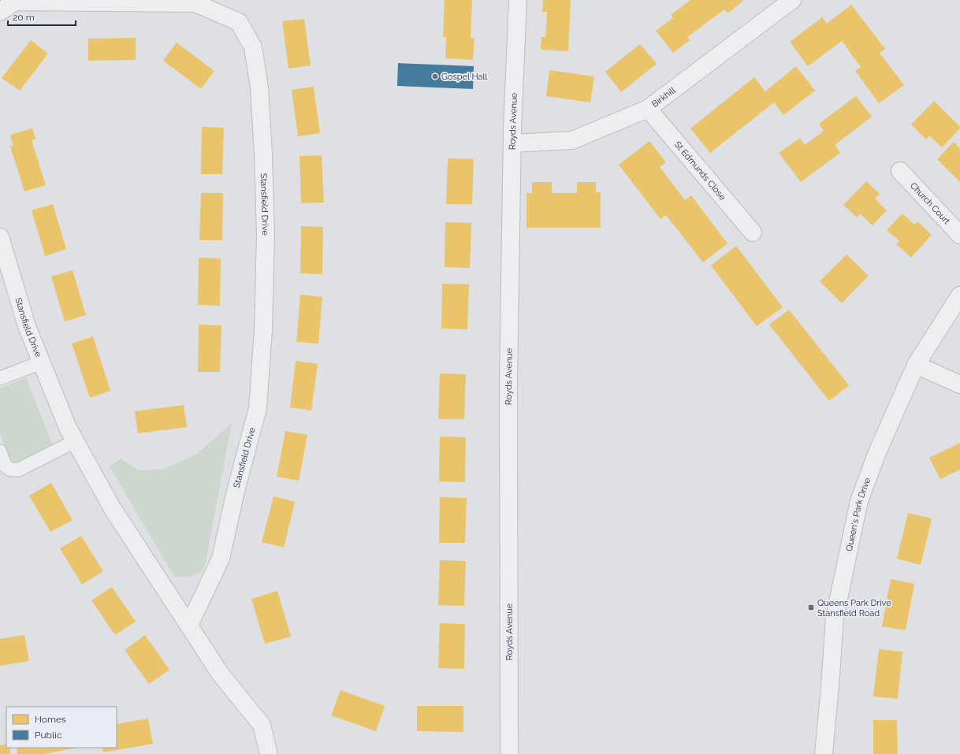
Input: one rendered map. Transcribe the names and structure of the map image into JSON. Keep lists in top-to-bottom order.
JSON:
{
  "streets": {
    "street": [
      "Birkhill",
      "Royds Avenue",
      "St Edmunds Close",
      "Church Court",
      "Stansfield Drive",
      "Queen's Park Drive"
    ]
  },
  "crossings": [
    ["Birkhill", "Royds Avenue"],
    ["Birkhill", "St Edmunds Close"]
  ],
  "places": {
    "other": ["Gospel Hall"],
    "transit": ["Queens Park Drive Stansfield Road"]
  },
  "legend": ["Homes", "Public"],
  "scale_bar": "20 m"
}
